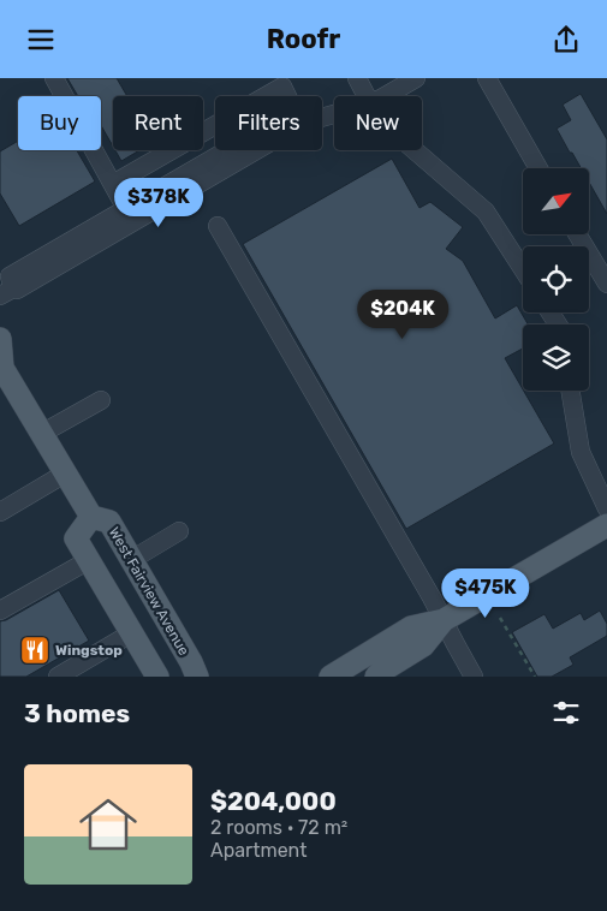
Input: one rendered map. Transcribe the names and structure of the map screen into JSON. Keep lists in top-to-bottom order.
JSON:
{
  "streets": {
    "main road": ["West Fairview Avenue"]
  },
  "places": {
    "restaurant": ["Wingstop"]
  },
  "north": "top right",
  "page": {
    "header": "Roofr",
    "chip": [
      "Buy",
      "Rent",
      "Filters",
      "New"
    ],
    "price": ["$378K", "$204K", "$475K"],
    "heading": "3 homes",
    "list": [
      {
        "name": "$204,000",
        "note": "2 rooms · 72 m² · Apartment"
      }
    ]
  }
}
